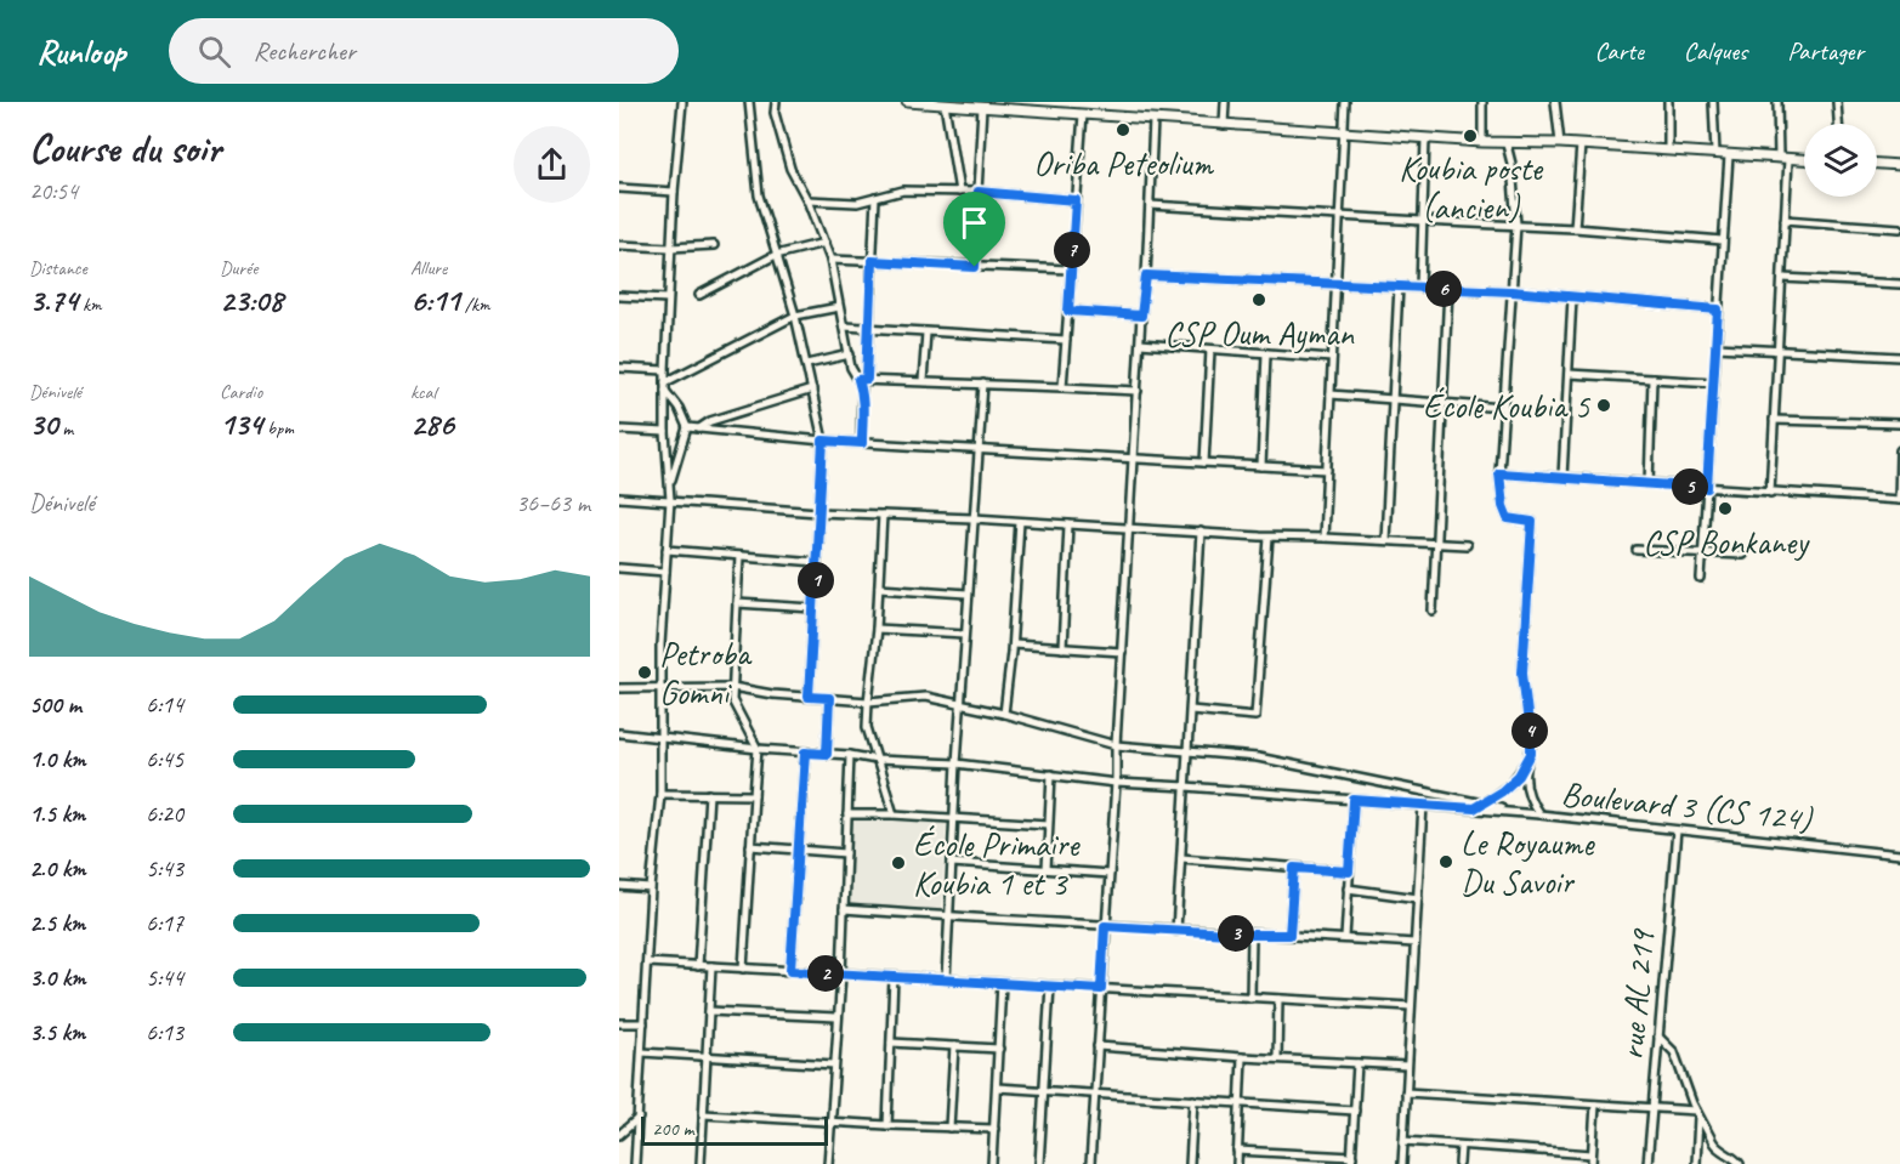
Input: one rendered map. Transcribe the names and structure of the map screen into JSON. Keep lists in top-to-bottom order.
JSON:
{
  "streets": {
    "street": ["Boulevard 3 (CS 124)", "rue AL 219"]
  },
  "crossings": [
    ["Boulevard 3 (CS 124)", "rue AL 219"]
  ],
  "places": [
    "Oriba Peteolium",
    "Koubia poste (ancien)",
    "CSP Oum Ayman",
    "École Koubia 5",
    "CSP Bonkaney",
    "Petroba Gomni",
    "Le Royaume Du Savoir",
    "École Primaire Koubia 1 et 3"
  ],
  "scale_bar": "200 m",
  "page": {
    "header": "Runloop",
    "search": "Rechercher",
    "nav": ["Carte", "Calques", "Partager"],
    "heading": ["Course du soir", "20:54"],
    "stats": [
      ["Distance", "3.74 km"],
      ["Durée", "23:08"],
      ["Allure", "6:11 /km"],
      ["Dénivelé", "30 m"],
      ["Cardio", "134 bpm"],
      ["kcal", "286"]
    ],
    "pins": [
      "7",
      "6",
      "5",
      "1",
      "4",
      "3",
      "2"
    ],
    "chart": ["Dénivelé", "36–63 m"],
    "list": [
      {
        "name": "500 m",
        "note": "6:14"
      },
      {
        "name": "1.0 km",
        "note": "6:45"
      },
      {
        "name": "1.5 km",
        "note": "6:20"
      },
      {
        "name": "2.0 km",
        "note": "5:43"
      },
      {
        "name": "2.5 km",
        "note": "6:17"
      },
      {
        "name": "3.0 km",
        "note": "5:44"
      },
      {
        "name": "3.5 km",
        "note": "6:13"
      }
    ],
    "scale": "200 m"
  }
}
